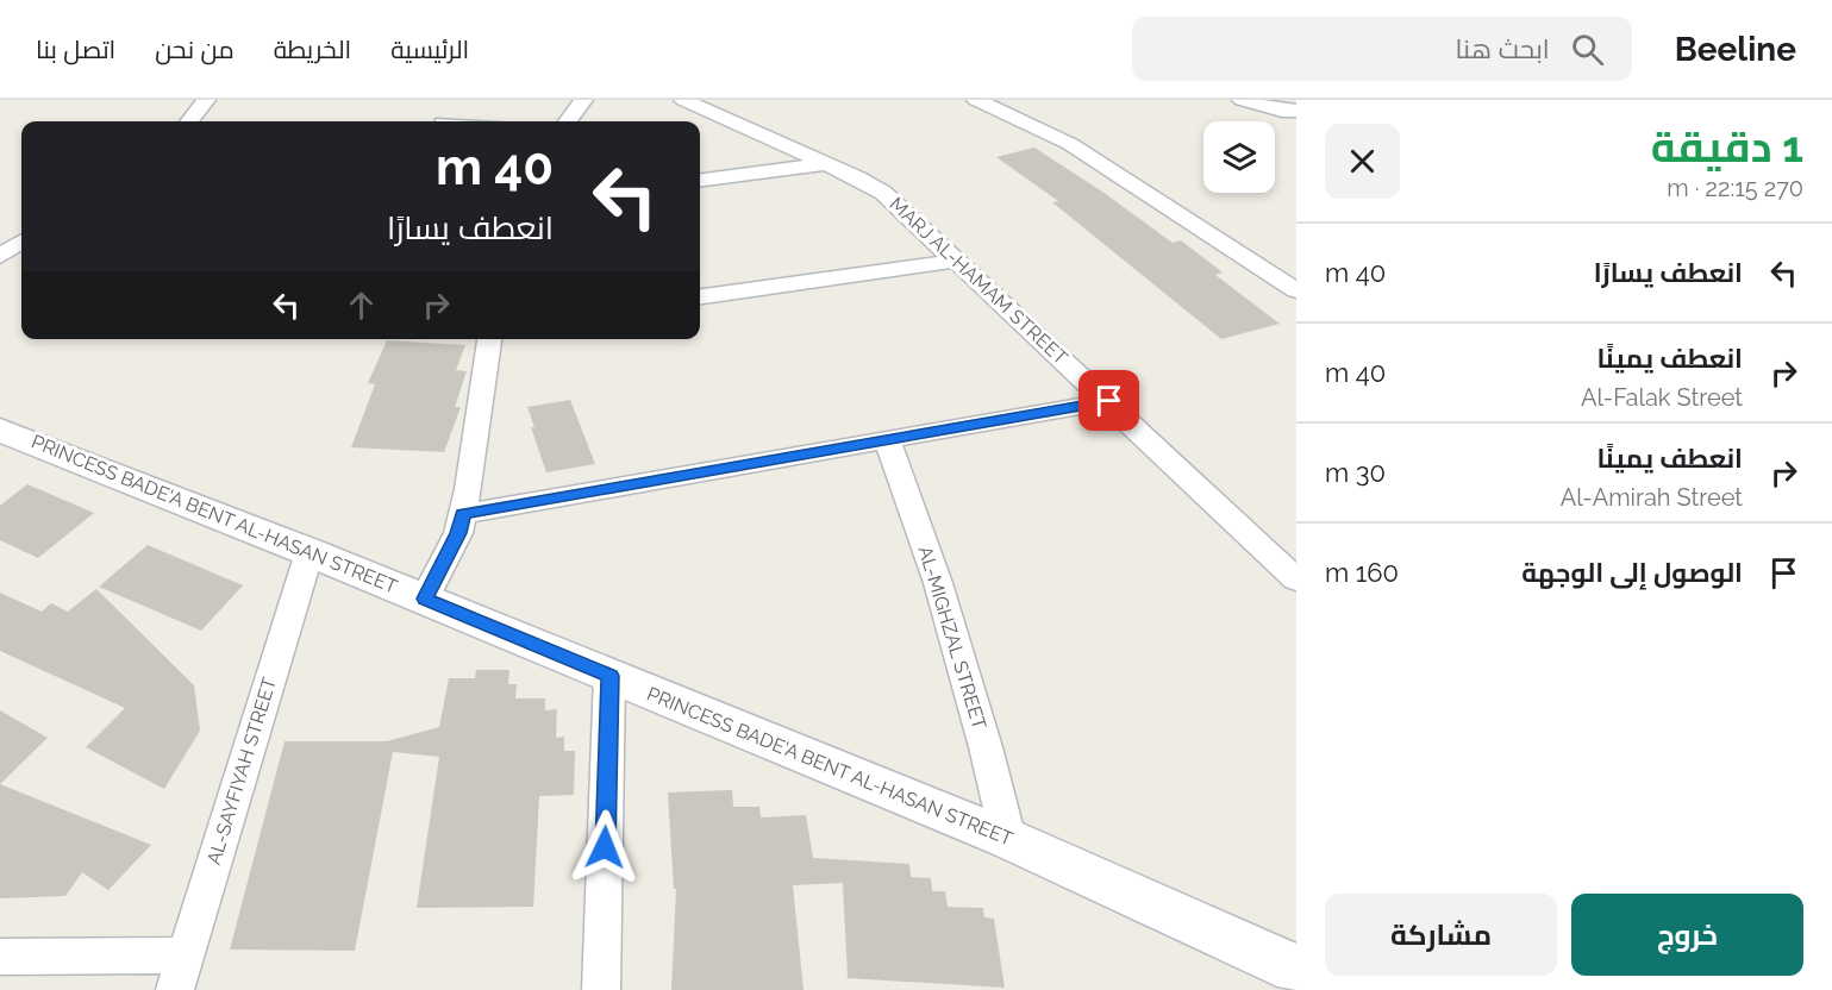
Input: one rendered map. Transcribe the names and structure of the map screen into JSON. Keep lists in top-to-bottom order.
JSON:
{
  "streets": {
    "street": [
      "MARJ AL-HAMAM STREET",
      "PRINCESS BADE'A BENT AL-HASAN STREET",
      "AL-MIGHZAL STREET",
      "AL-SAYFIYAH STREET"
    ]
  },
  "crossings": [
    ["PRINCESS BADE'A BENT AL-HASAN STREET", "AL-MIGHZAL STREET"],
    ["PRINCESS BADE'A BENT AL-HASAN STREET", "AL-SAYFIYAH STREET"]
  ],
  "page": {
    "header": "Beeline",
    "search": "ابحث هنا",
    "nav": [
      "الرئيسية",
      "الخريطة",
      "من نحن",
      "اتصل بنا"
    ],
    "heading": ["1 دقيقة", "270 m · 22:15"],
    "turn": ["40 m", "انعطف يسارًا"],
    "list": [
      {
        "name": "انعطف يسارًا",
        "value": "40 m"
      },
      {
        "name": "انعطف يمينًا",
        "note": "Al-Falak Street",
        "value": "40 m"
      },
      {
        "name": "انعطف يمينًا",
        "note": "Al-Amirah Street",
        "value": "30 m"
      },
      {
        "name": "الوصول إلى الوجهة",
        "value": "160 m"
      }
    ],
    "buttons": ["خروج", "مشاركة"]
  }
}
